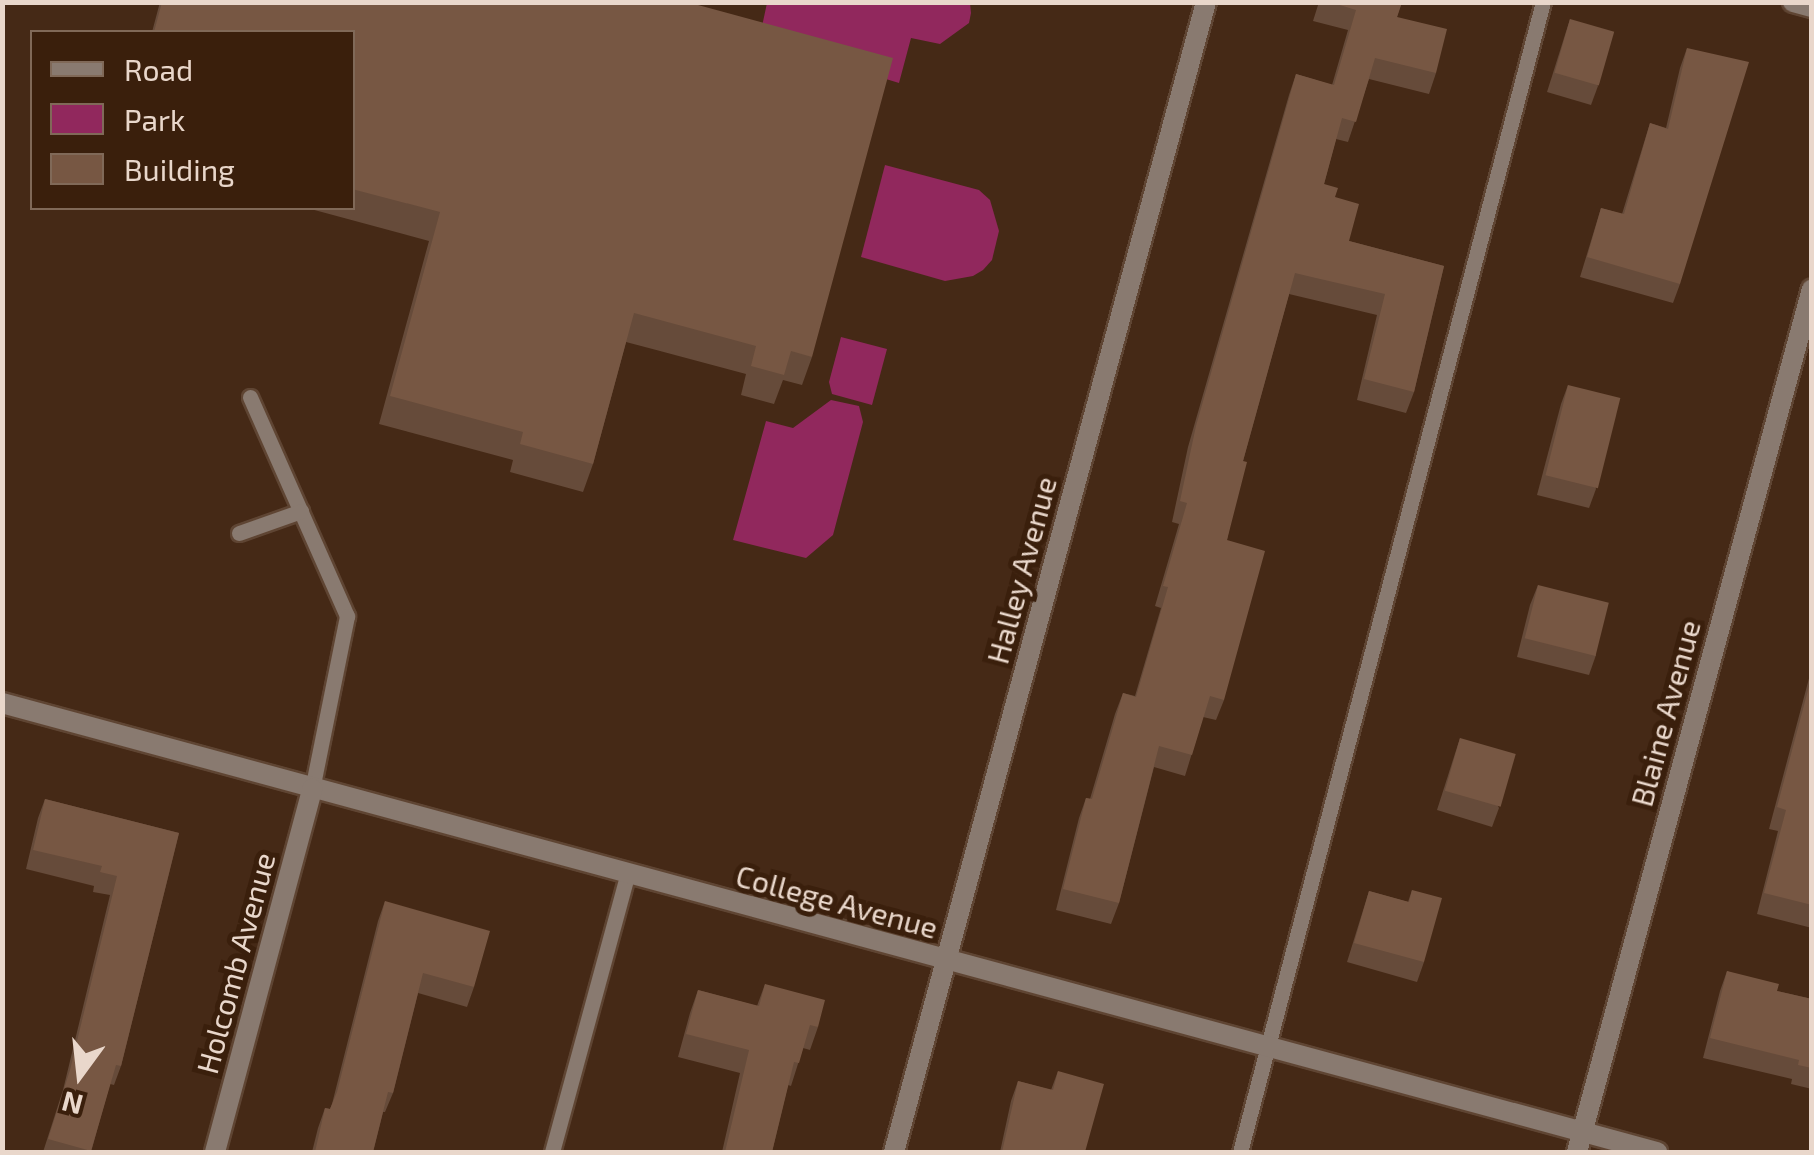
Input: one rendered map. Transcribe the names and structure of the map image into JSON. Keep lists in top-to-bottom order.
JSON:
{
  "streets": {
    "street": [
      "Halley Avenue",
      "Blaine Avenue",
      "College Avenue",
      "Holcomb Avenue"
    ]
  },
  "crossings": [
    ["Halley Avenue", "College Avenue"],
    ["Blaine Avenue", "College Avenue"],
    ["College Avenue", "Holcomb Avenue"]
  ],
  "legend": ["Road", "Park", "Building"],
  "north": "bottom"
}
